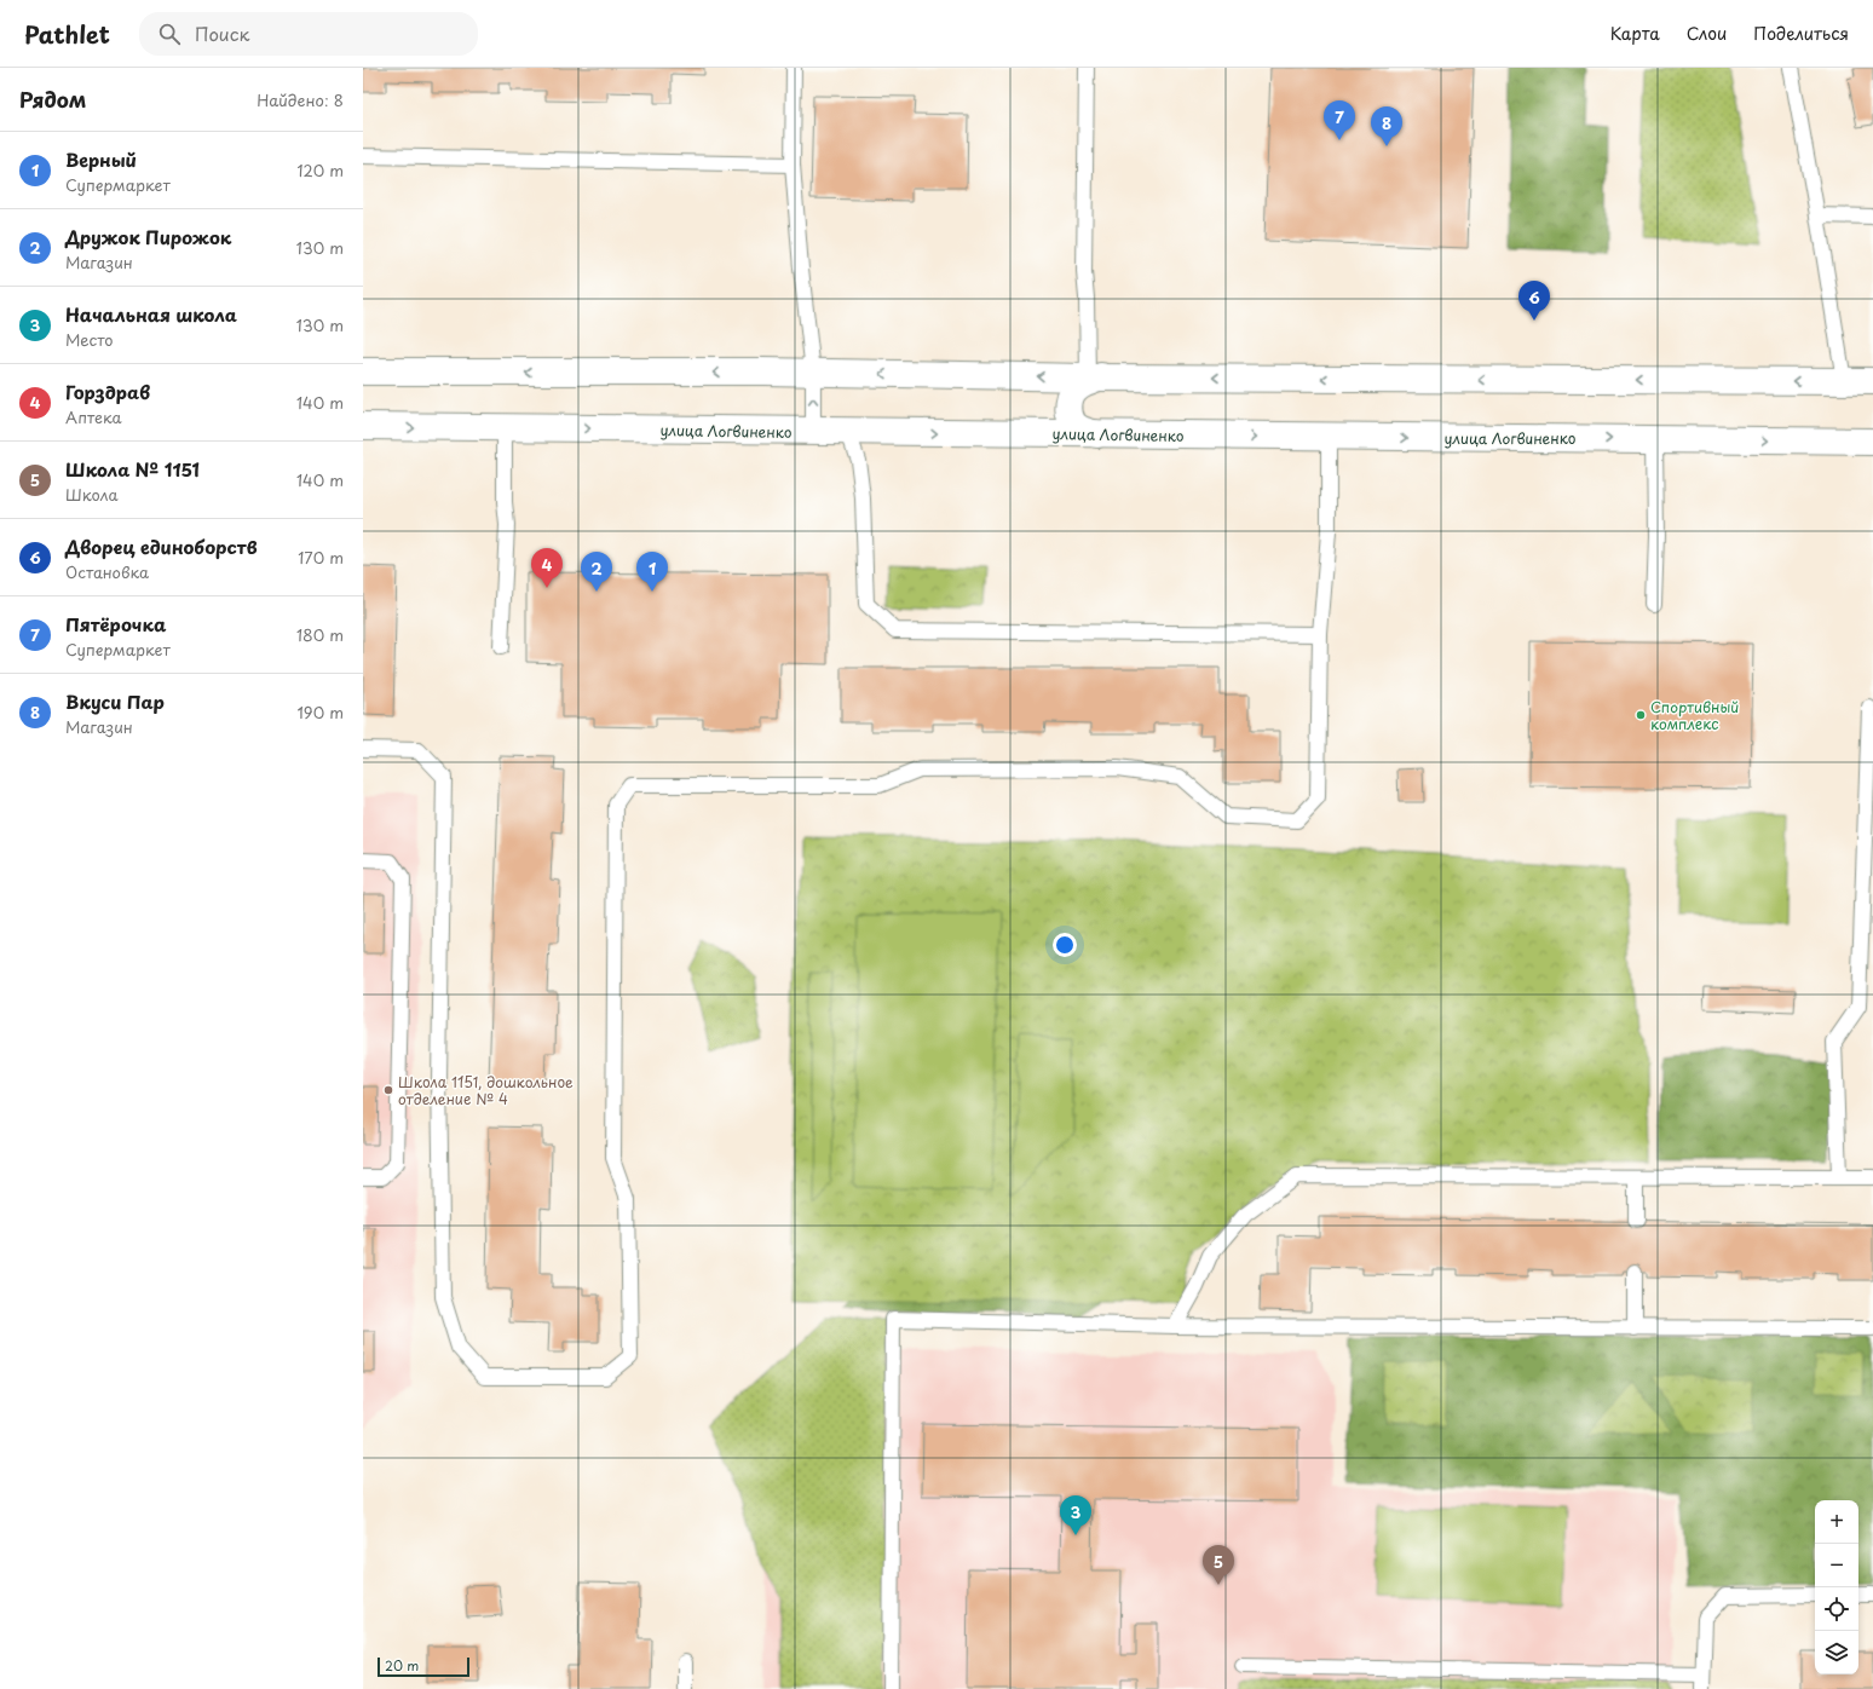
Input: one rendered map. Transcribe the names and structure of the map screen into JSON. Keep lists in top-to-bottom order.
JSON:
{
  "streets": {
    "main road": ["улица Логвиненко"]
  },
  "places": ["Спортивный комплекс", "Школа 1151, дошкольное отделение № 4"],
  "scale_bar": "20 m",
  "page": {
    "header": "Pathlet",
    "search": "Поиск",
    "nav": ["Карта", "Слои", "Поделиться"],
    "heading": ["Рядом", "Найдено: 8"],
    "pins": [
      "7",
      "8",
      "6",
      "4",
      "1",
      "2",
      "3",
      "5"
    ],
    "list": [
      {
        "mark": "1",
        "name": "Верный",
        "note": "Супермаркет",
        "value": "120 m"
      },
      {
        "mark": "2",
        "name": "Дружок Пирожок",
        "note": "Магазин",
        "value": "130 m"
      },
      {
        "mark": "3",
        "name": "Начальная школа",
        "note": "Место",
        "value": "130 m"
      },
      {
        "mark": "4",
        "name": "Горздрав",
        "note": "Аптека",
        "value": "140 m"
      },
      {
        "mark": "5",
        "name": "Школа № 1151",
        "note": "Школа",
        "value": "140 m"
      },
      {
        "mark": "6",
        "name": "Дворец единоборств",
        "note": "Остановка",
        "value": "170 m"
      },
      {
        "mark": "7",
        "name": "Пятёрочка",
        "note": "Супермаркет",
        "value": "180 m"
      },
      {
        "mark": "8",
        "name": "Вкуси Пар",
        "note": "Магазин",
        "value": "190 m"
      }
    ],
    "map_buttons": ["+", "−"],
    "scale": "20 m"
  }
}
